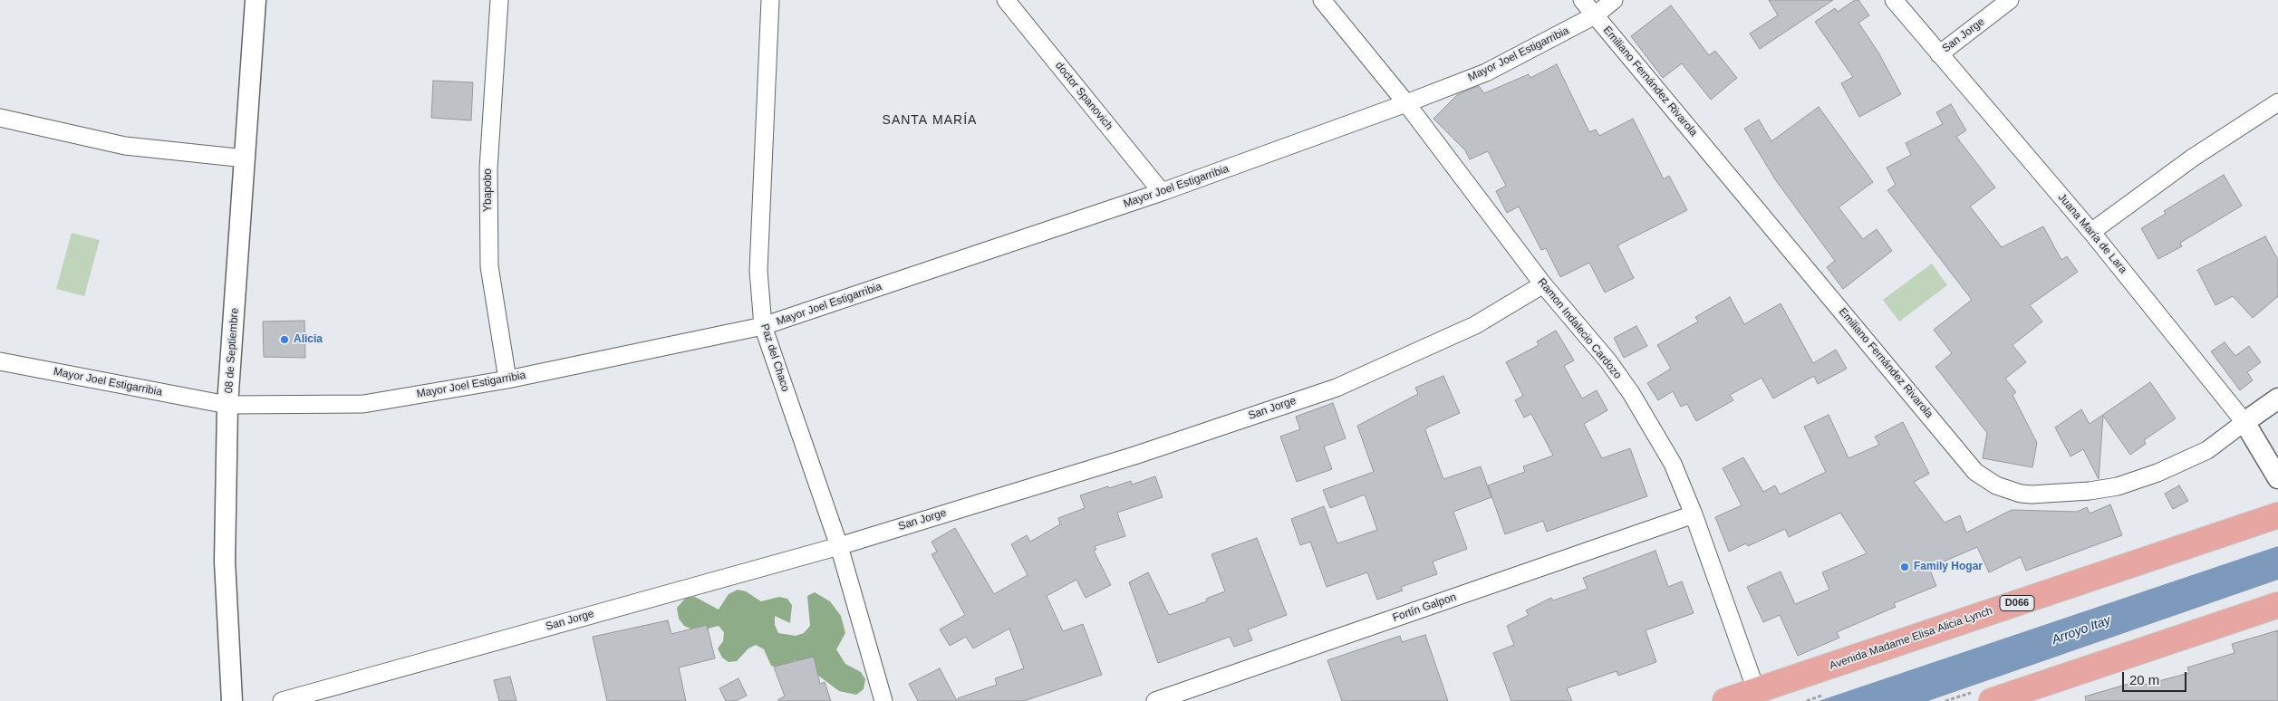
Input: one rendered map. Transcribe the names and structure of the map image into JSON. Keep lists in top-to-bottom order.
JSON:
{
  "streets": {
    "highway": ["D066", "Avenida Madame Elisa Alicia Lynch"],
    "street": [
      "San Jorge",
      "Mayor Joel Estigarribia",
      "Emiliano Fernández Rivarola",
      "doctor Spanovich",
      "Ybapobo",
      "Juana María de Lara",
      "Ramon Indalecio Cardozo",
      "08 de Septiembre",
      "Paz del Chaco",
      "Fortín Galpon"
    ]
  },
  "crossings": [
    ["San Jorge", "Juana María de Lara"],
    ["San Jorge", "Ramon Indalecio Cardozo"],
    ["San Jorge", "Paz del Chaco"],
    ["Mayor Joel Estigarribia", "Emiliano Fernández Rivarola"],
    ["Mayor Joel Estigarribia", "doctor Spanovich"],
    ["Mayor Joel Estigarribia", "Ybapobo"],
    ["Mayor Joel Estigarribia", "Ramon Indalecio Cardozo"],
    ["Mayor Joel Estigarribia", "08 de Septiembre"],
    ["Mayor Joel Estigarribia", "Paz del Chaco"],
    ["Emiliano Fernández Rivarola", "Juana María de Lara"],
    ["Ramon Indalecio Cardozo", "Fortín Galpon"],
    ["Ramon Indalecio Cardozo", "Avenida Madame Elisa Alicia Lynch"]
  ],
  "districts": ["SANTA MARÍA"],
  "water": ["Arroyo Itay"],
  "places": ["Alicia", "Family Hogar"],
  "scale_bar": "20 m"
}
